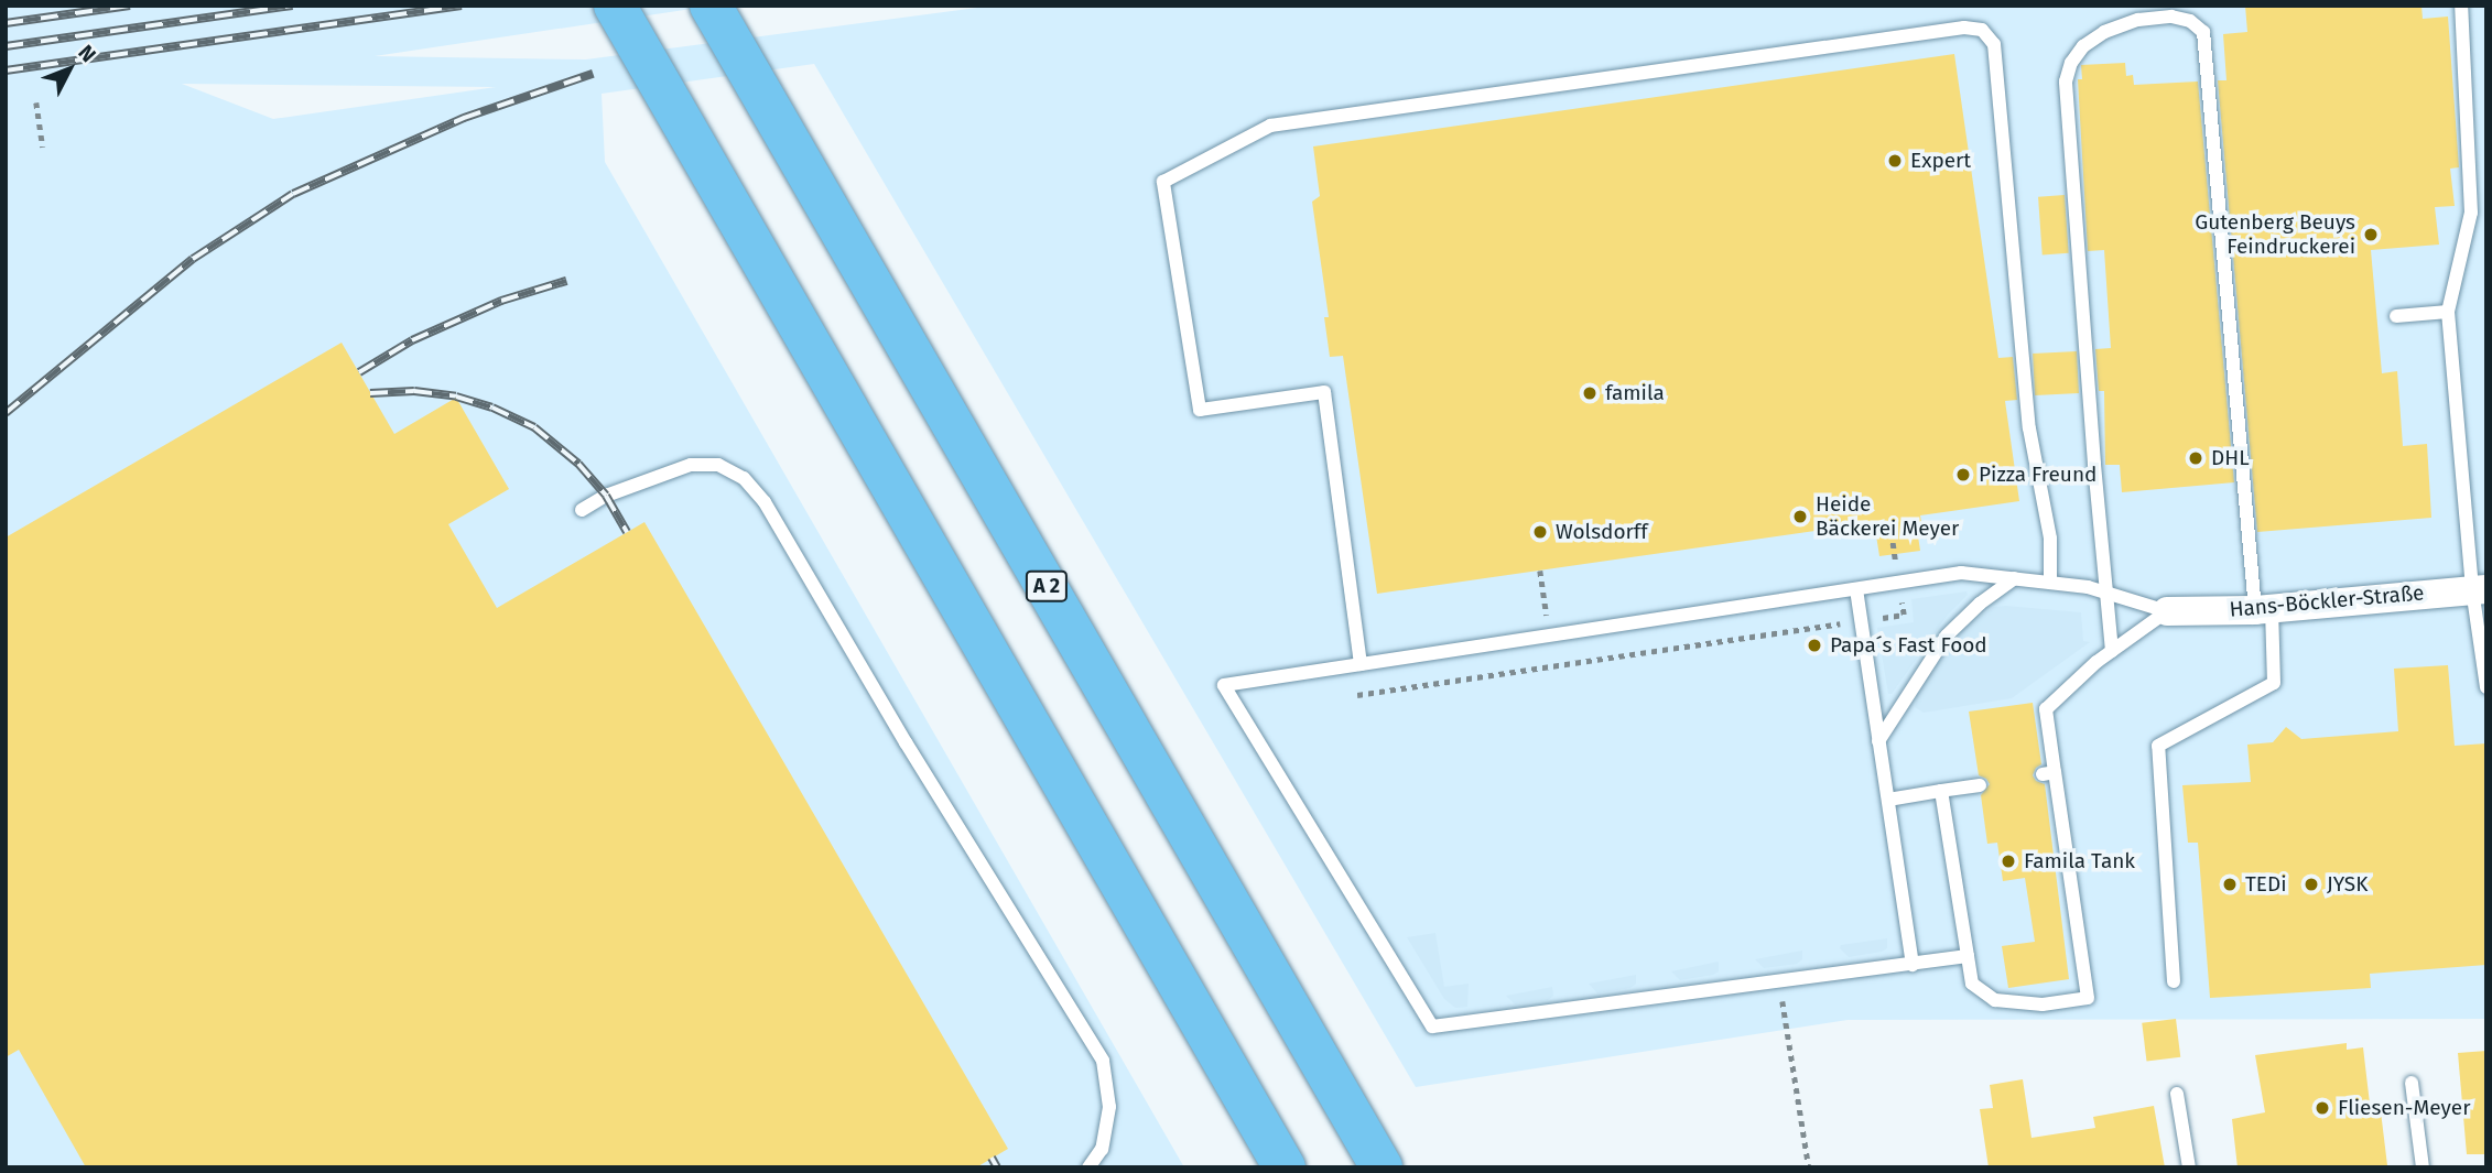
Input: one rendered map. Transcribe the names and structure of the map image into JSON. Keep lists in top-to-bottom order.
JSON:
{
  "streets": {
    "highway": ["A 2"],
    "street": ["Hans-Böckler-Straße"]
  },
  "places": [
    "Expert",
    "Gutenberg Beuys Feindruckerei",
    "famila",
    "DHL",
    "Pizza Freund",
    "Heide Bäckerei Meyer",
    "Wolsdorff",
    "Papa´s Fast Food",
    "Famila Tank",
    "TEDi",
    "JYSK",
    "Fliesen-Meyer"
  ],
  "north": "top right"
}
